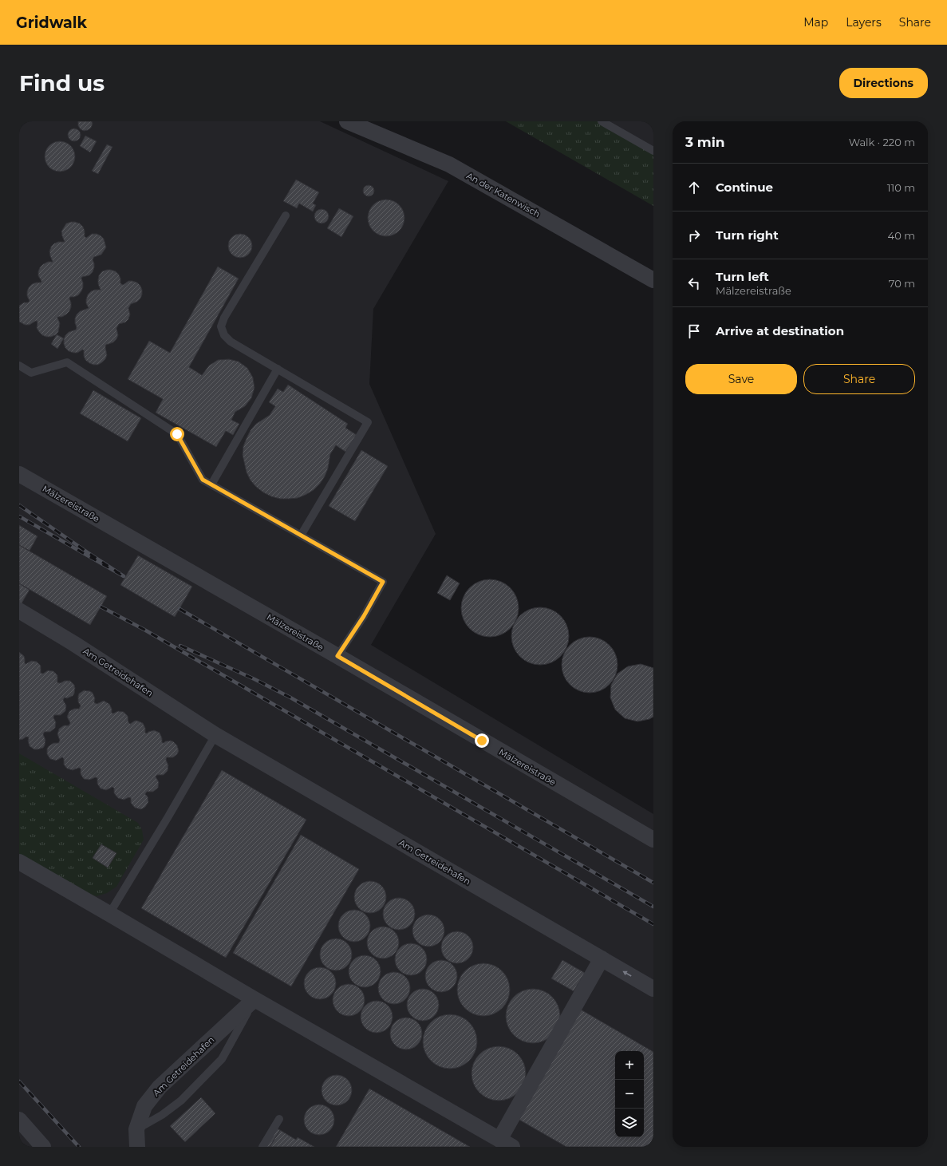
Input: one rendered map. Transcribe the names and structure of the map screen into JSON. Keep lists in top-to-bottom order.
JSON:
{
  "streets": {
    "street": ["An der Katenwisch", "Mälzereistraße", "Am Getreidehafen"]
  },
  "page": {
    "header": "Gridwalk",
    "nav": ["Map", "Layers", "Share"],
    "buttons": [
      "Directions",
      ["Save", "Share"]
    ],
    "title": "Find us",
    "heading": ["3 min", "Walk · 220 m"],
    "list": [
      ["Continue", "110 m"],
      ["Turn right", "40 m"],
      ["Turn left", "Mälzereistraße", "70 m"],
      "Arrive at destination"
    ],
    "map_buttons": ["+", "−"]
  }
}
